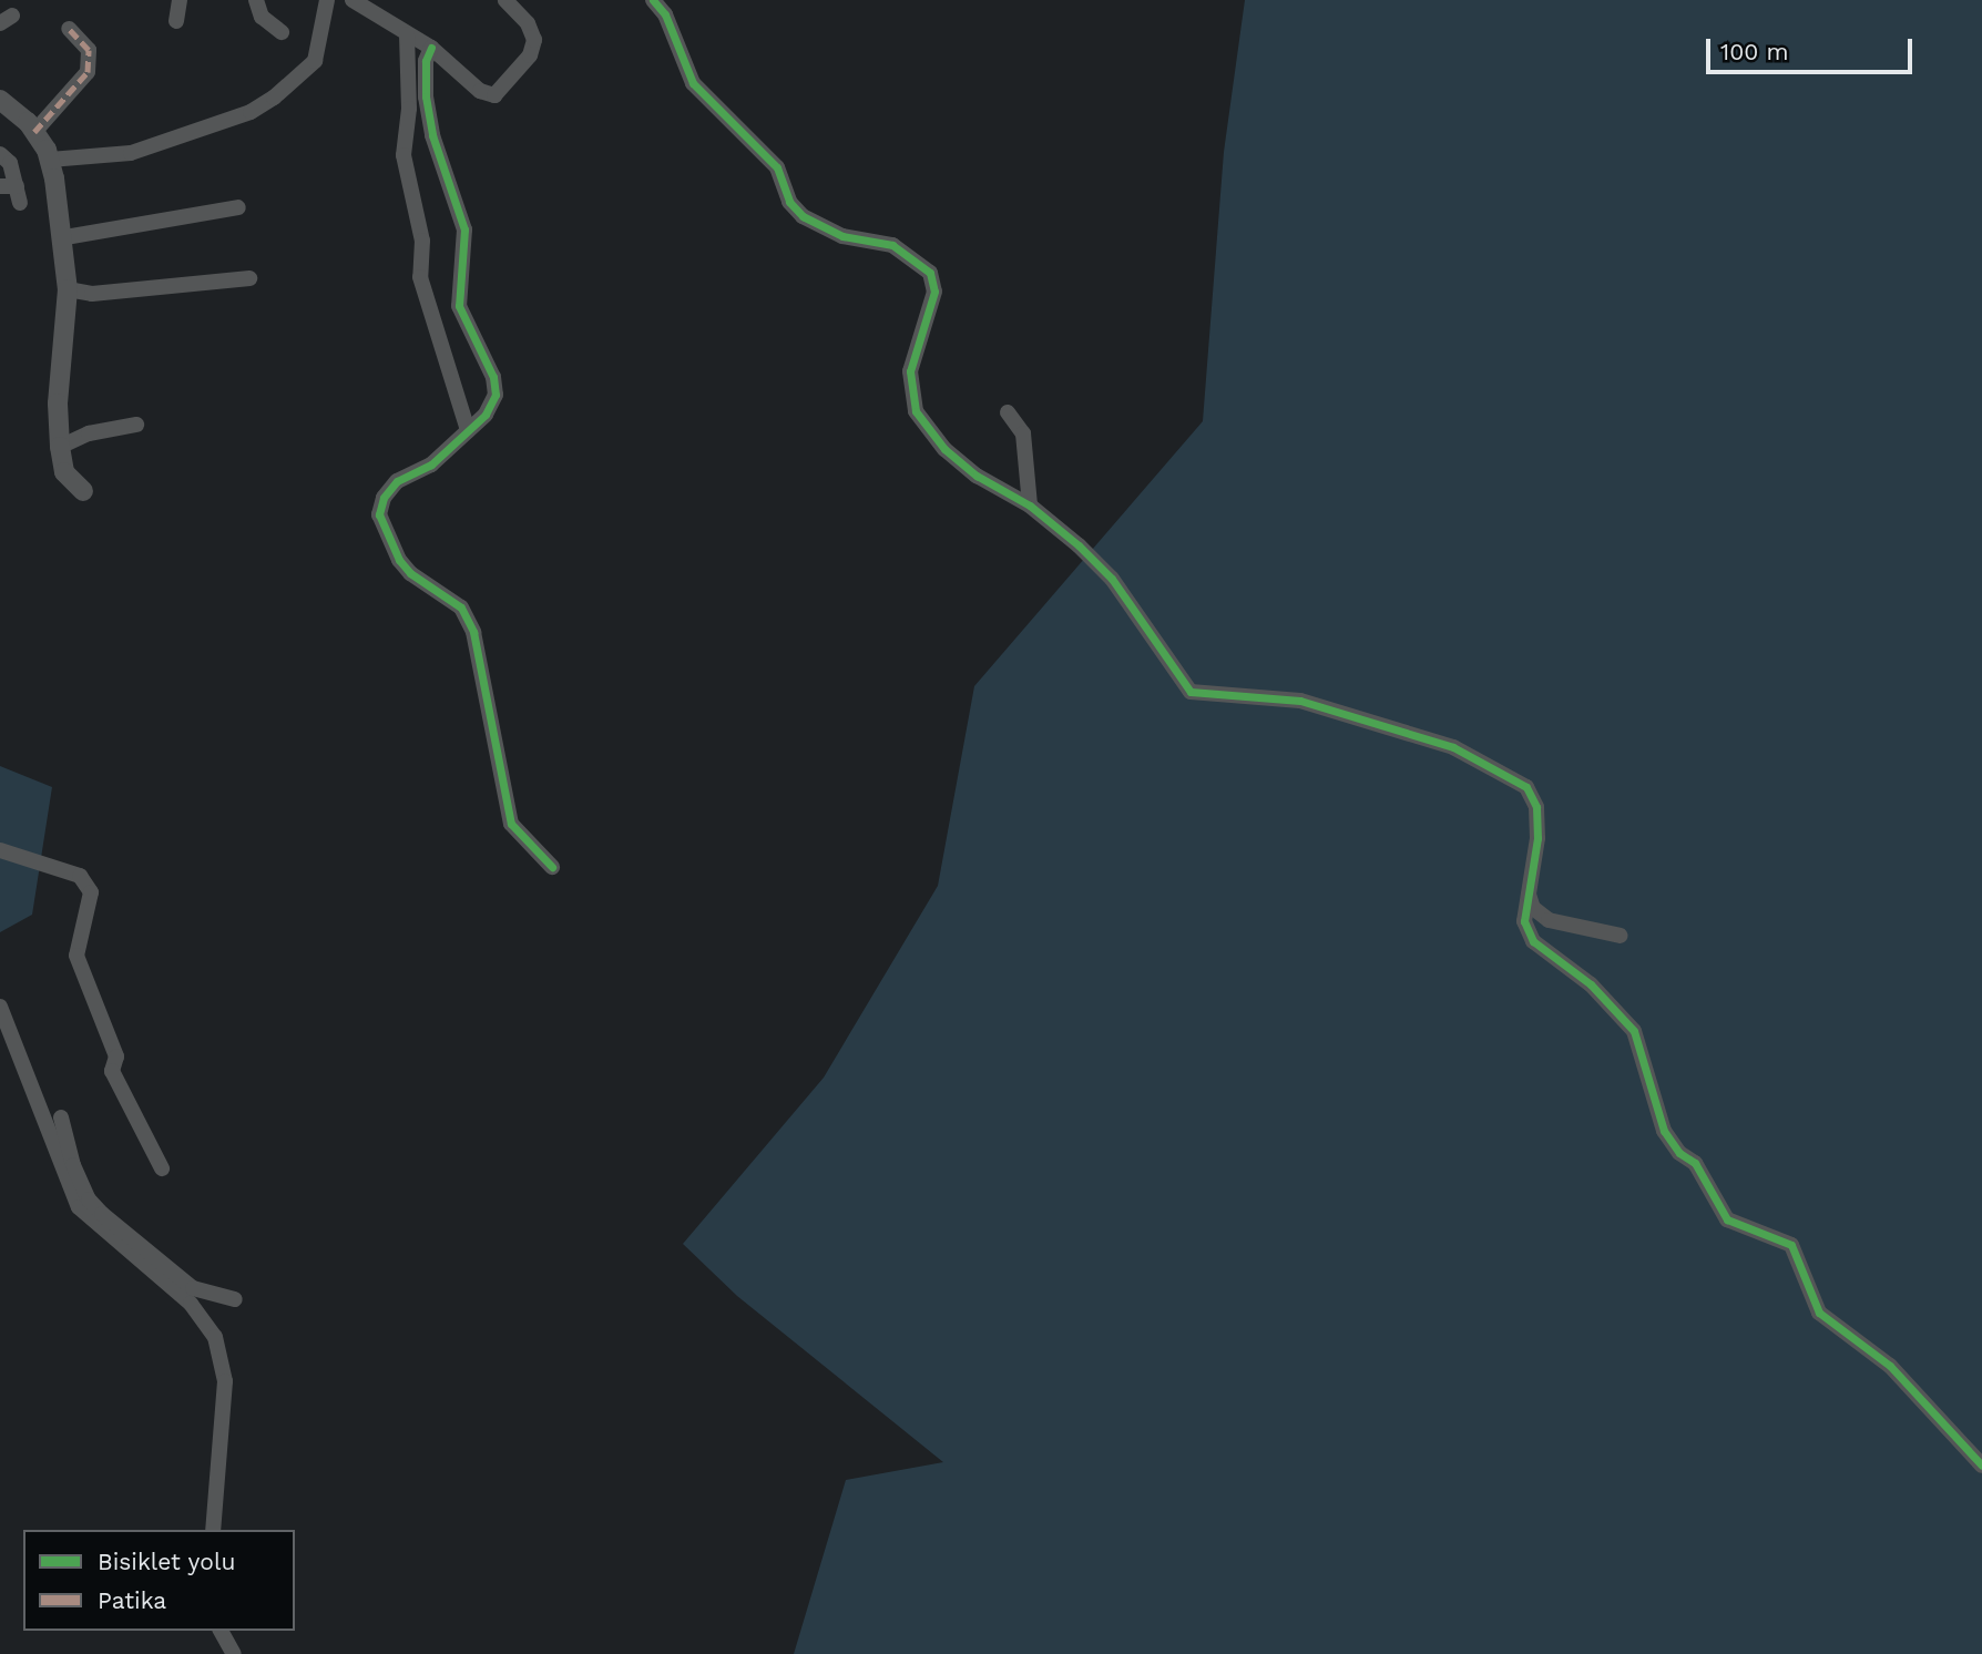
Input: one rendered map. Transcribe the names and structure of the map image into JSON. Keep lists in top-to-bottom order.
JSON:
{
  "legend": ["Bisiklet yolu", "Patika"],
  "scale_bar": "100 m"
}
